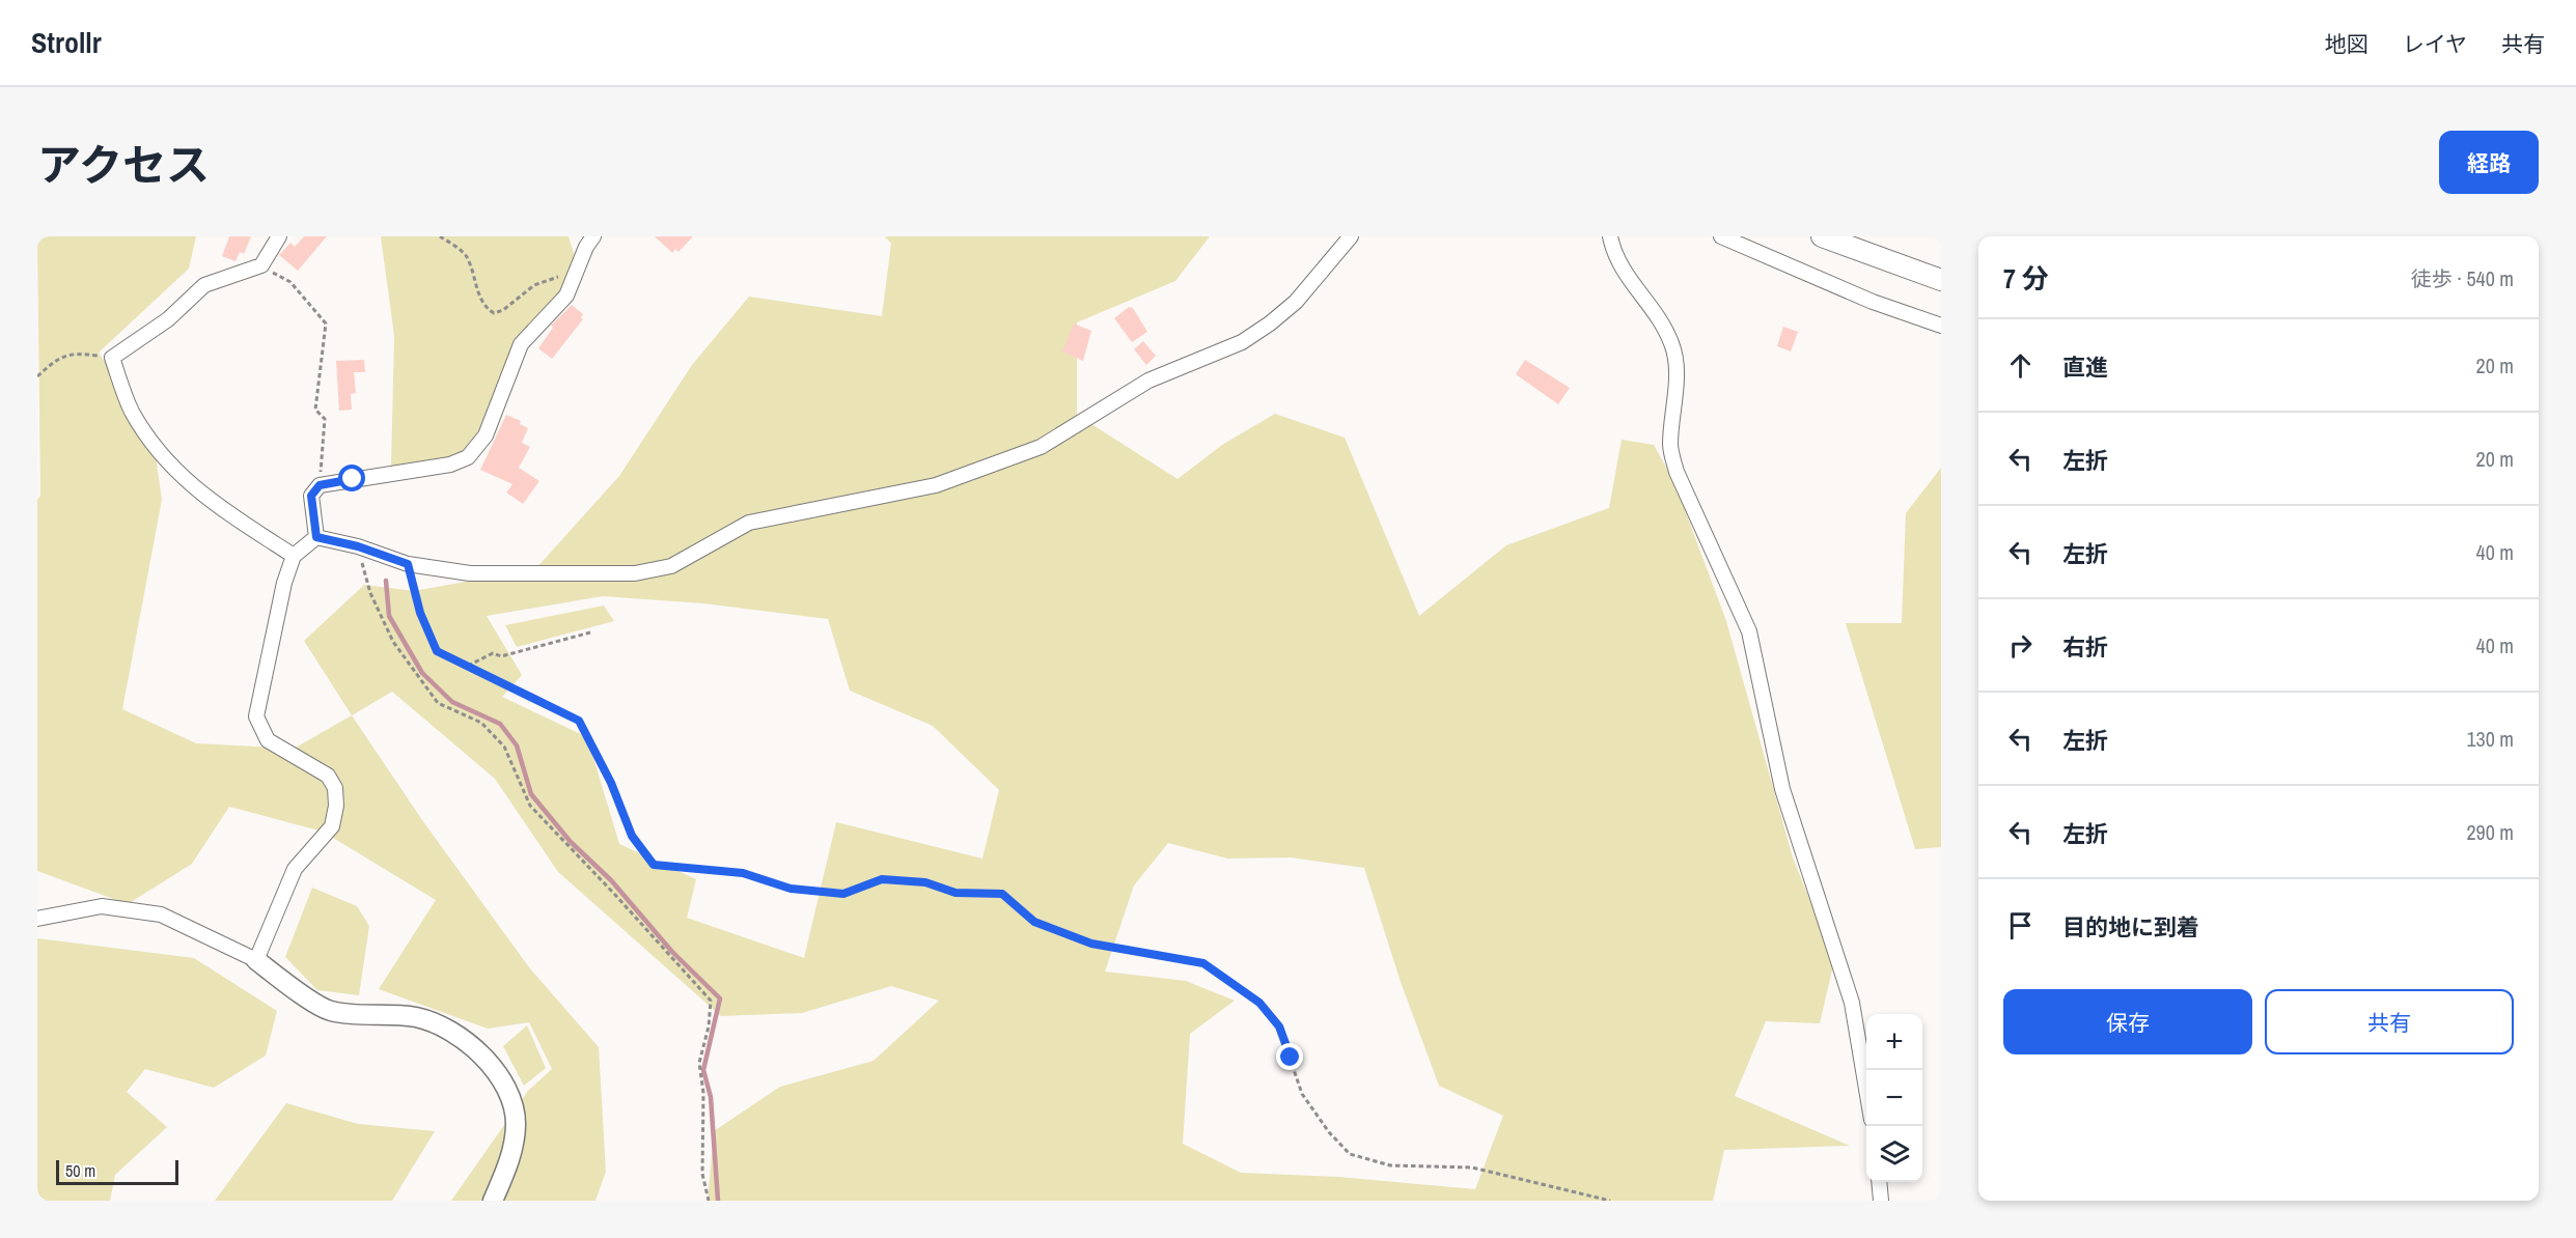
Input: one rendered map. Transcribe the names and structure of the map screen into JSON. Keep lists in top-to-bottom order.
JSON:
{
  "scale_bar": "50 m",
  "page": {
    "header": "Strollr",
    "nav": ["地図", "レイヤ", "共有"],
    "title": "アクセス",
    "buttons": [
      "経路",
      ["保存", "共有"]
    ],
    "heading": ["7 分", "徒歩 · 540 m"],
    "list": [
      ["直進", "20 m"],
      ["左折", "20 m"],
      ["左折", "40 m"],
      ["右折", "40 m"],
      ["左折", "130 m"],
      ["左折", "290 m"],
      "目的地に到着"
    ],
    "map_buttons": ["+", "−"],
    "scale": "50 m"
  }
}
